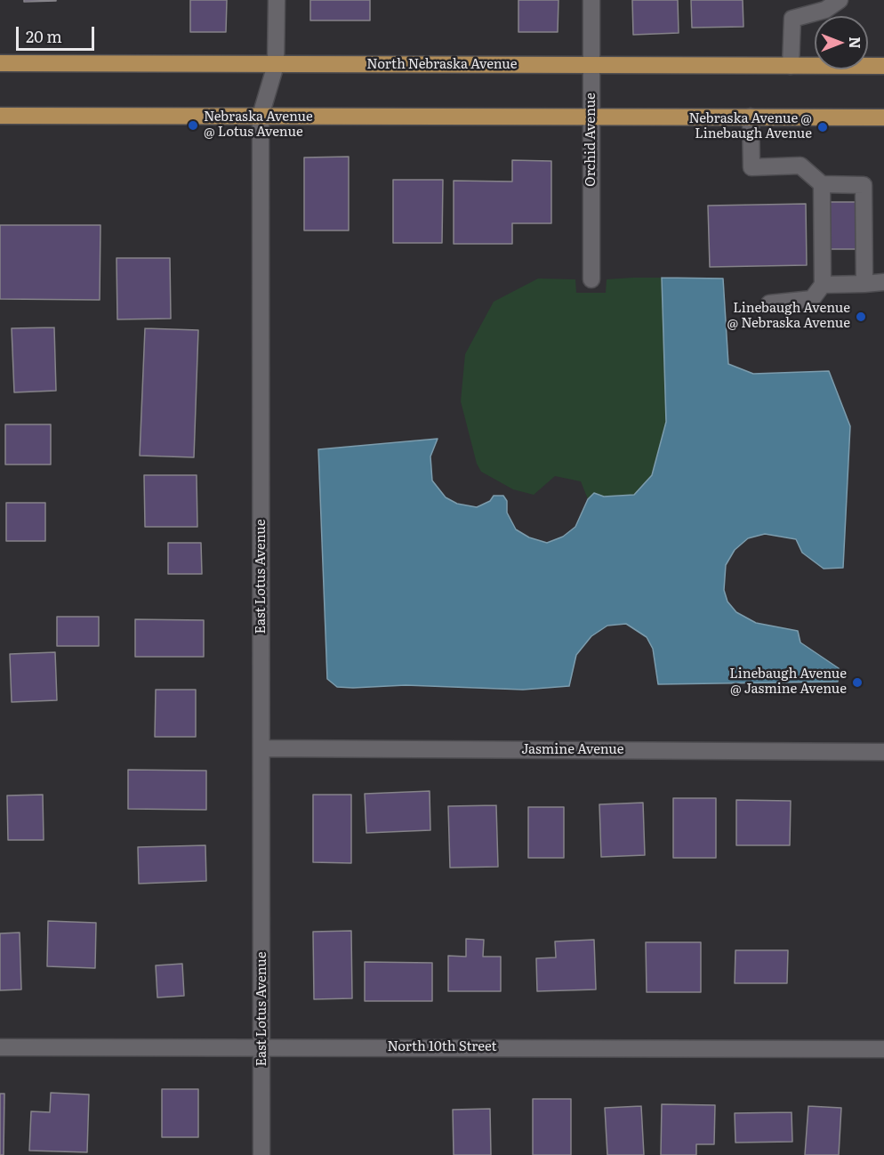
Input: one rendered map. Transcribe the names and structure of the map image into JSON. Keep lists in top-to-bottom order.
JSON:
{
  "streets": {
    "main road": ["North Nebraska Avenue"],
    "street": [
      "Orchid Avenue",
      "East Lotus Avenue",
      "Jasmine Avenue",
      "North 10th Street"
    ]
  },
  "crossings": [
    ["North Nebraska Avenue", "Orchid Avenue"],
    ["North Nebraska Avenue", "East Lotus Avenue"],
    ["East Lotus Avenue", "Jasmine Avenue"],
    ["East Lotus Avenue", "North 10th Street"]
  ],
  "places": [
    "Nebraska Avenue @ Lotus Avenue",
    "Nebraska Avenue @ Linebaugh Avenue",
    "Linebaugh Avenue @ Nebraska Avenue",
    "Linebaugh Avenue @ Jasmine Avenue"
  ],
  "scale_bar": "20 m",
  "north": "right"
}
